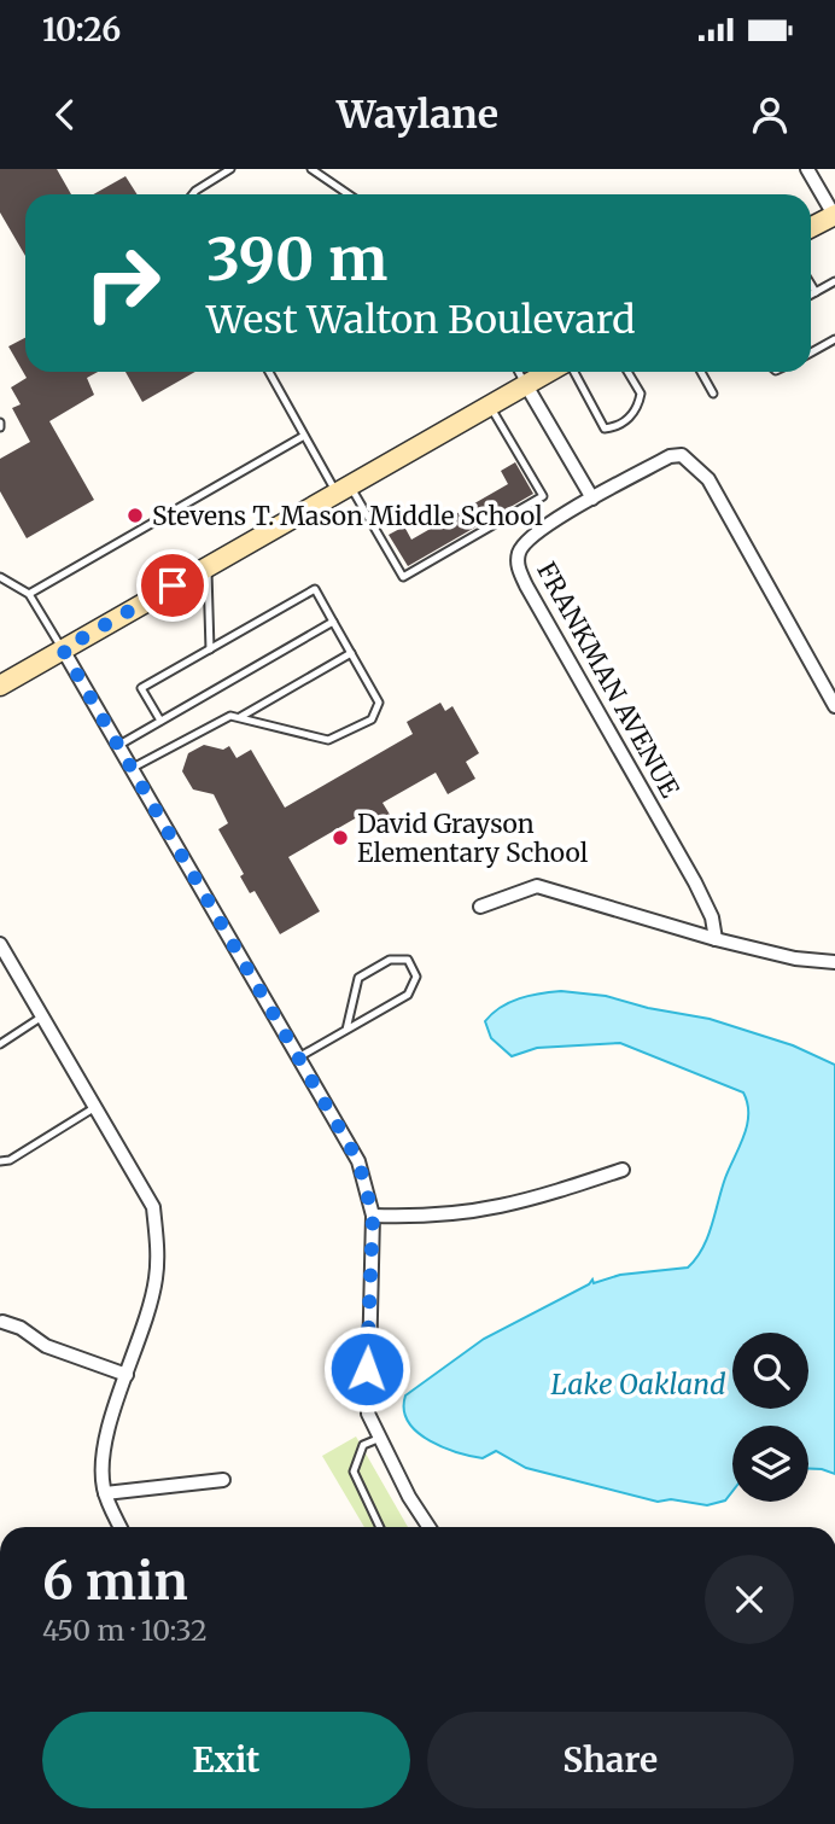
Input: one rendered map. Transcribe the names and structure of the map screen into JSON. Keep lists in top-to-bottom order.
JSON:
{
  "streets": {
    "street": ["FRANKMAN AVENUE"]
  },
  "water": ["Lake Oakland"],
  "places": ["Stevens T. Mason Middle School", "David Grayson Elementary School"],
  "page": {
    "status": "10:26",
    "header": "Waylane",
    "turn": ["390 m", "West Walton Boulevard"],
    "heading": ["6 min", "450 m · 10:32"],
    "buttons": ["Exit", "Share"]
  }
}
